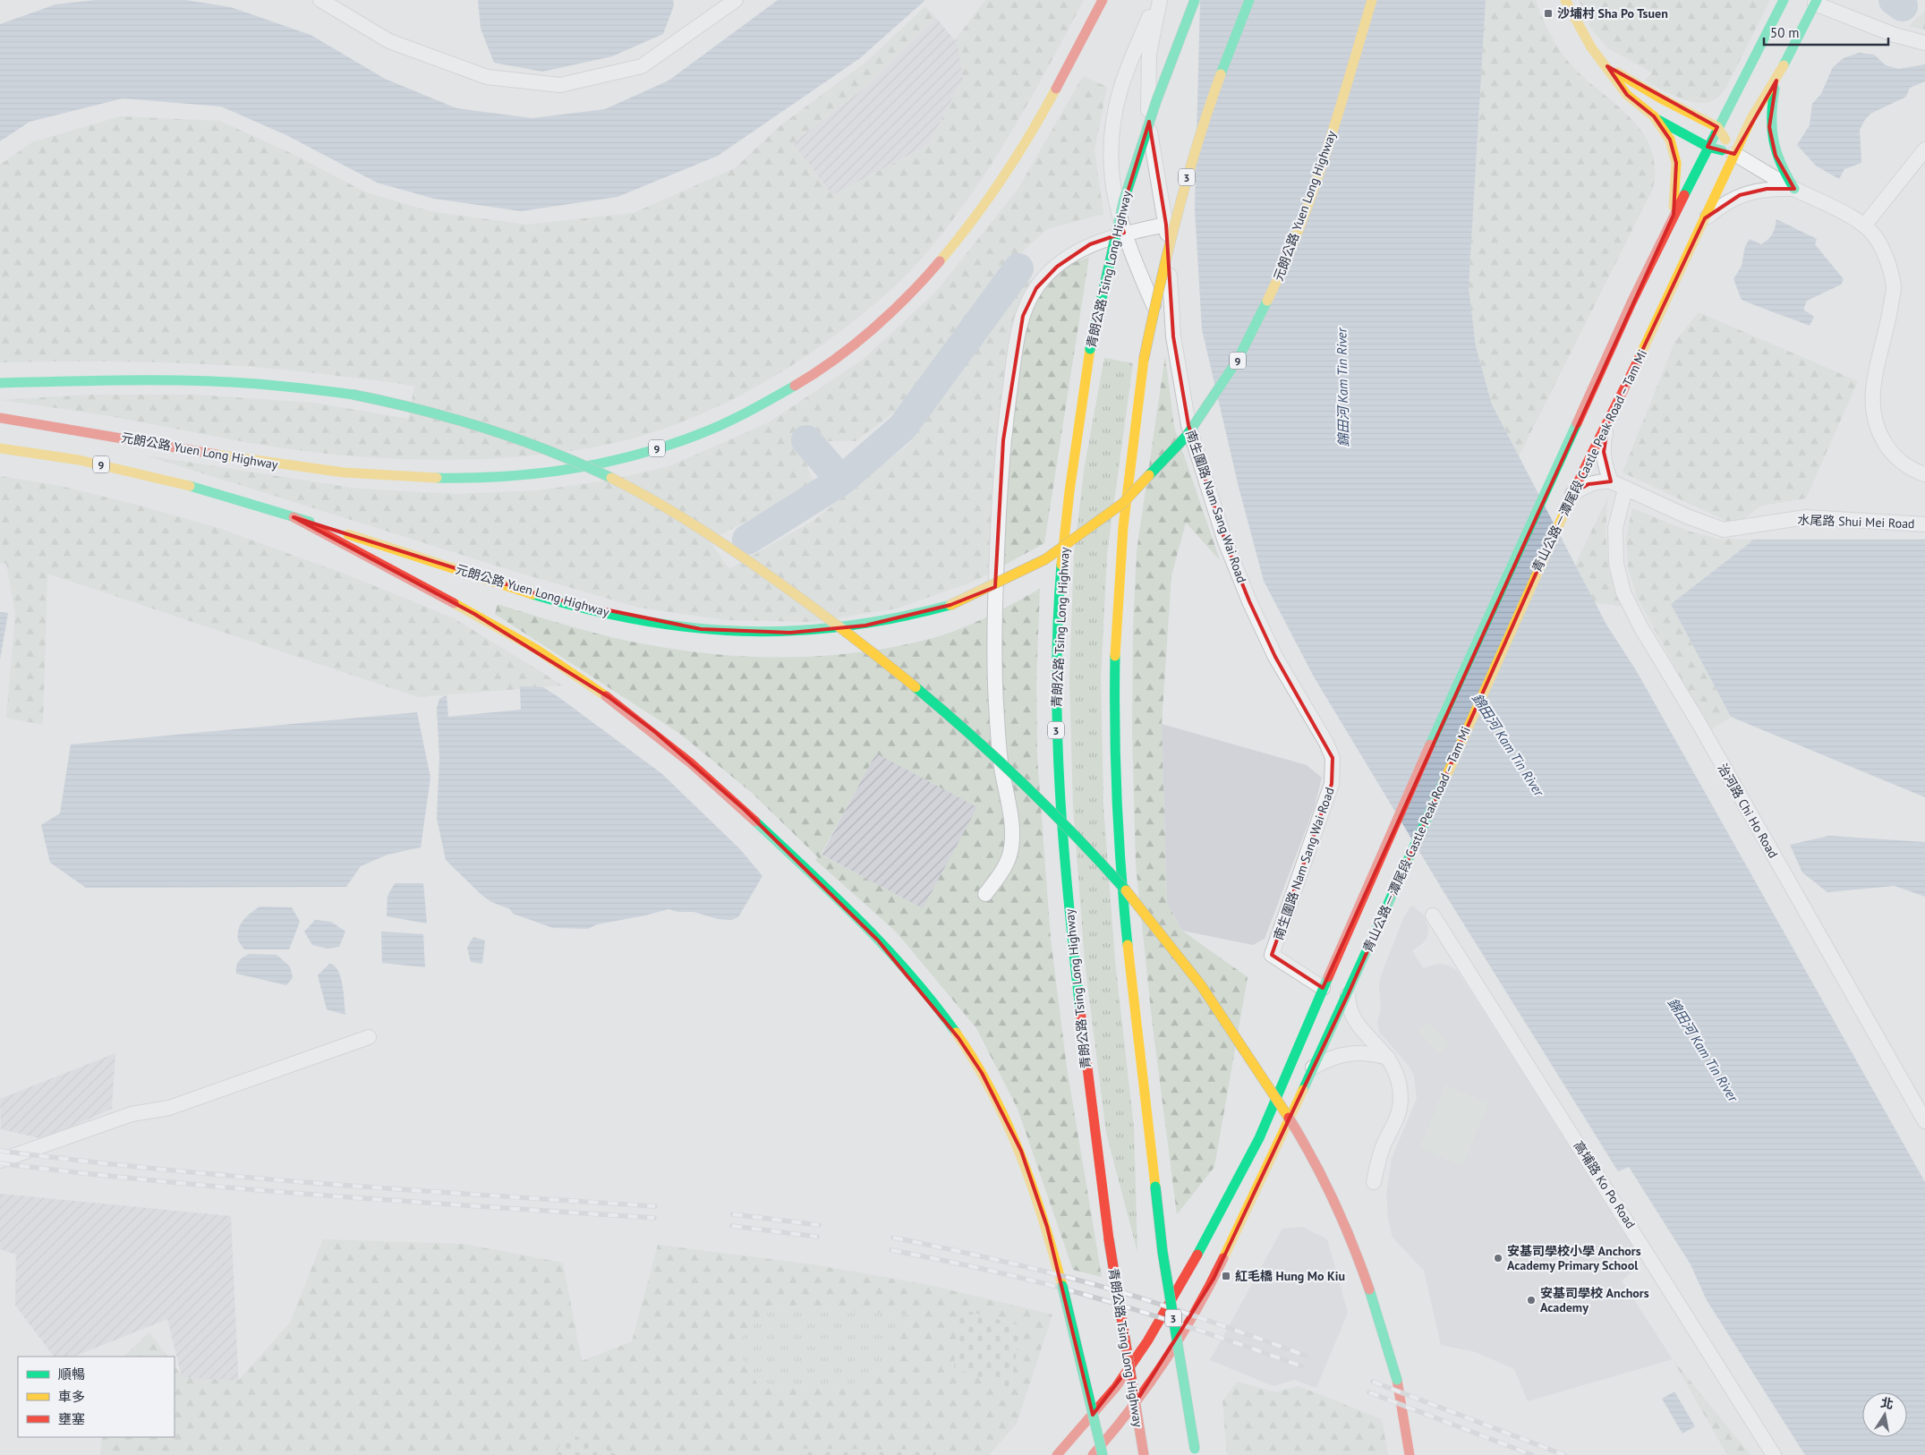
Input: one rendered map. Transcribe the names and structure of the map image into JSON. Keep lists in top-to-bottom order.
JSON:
{
  "streets": {
    "main road": [
      "3",
      "元朗公路 Yuen Long Highway",
      "青朗公路 Tsing Long Highway",
      "9",
      "青山公路－潭尾段 Castle Peak Road – Tam Mi"
    ],
    "street": [
      "南生圍路 Nam Sang Wai Road",
      "水尾路 Shui Mei Road",
      "治河路 Chi Ho Road",
      "高埔路 Ko Po Road"
    ]
  },
  "crossings": [
    ["青山公路－潭尾段 Castle Peak Road – Tam Mi", "南生圍路 Nam Sang Wai Road"],
    ["水尾路 Shui Mei Road", "治河路 Chi Ho Road"]
  ],
  "water": ["錦田河 Kam Tin River"],
  "places": {
    "transit": ["沙埔村 Sha Po Tsuen", "紅毛橋 Hung Mo Kiu"],
    "other": ["安基司學校小學 Anchors Academy Primary School", "安基司學校 Anchors Academy"]
  },
  "legend": ["順暢", "車多", "壅塞"],
  "scale_bar": "50 m",
  "north": "top"
}
